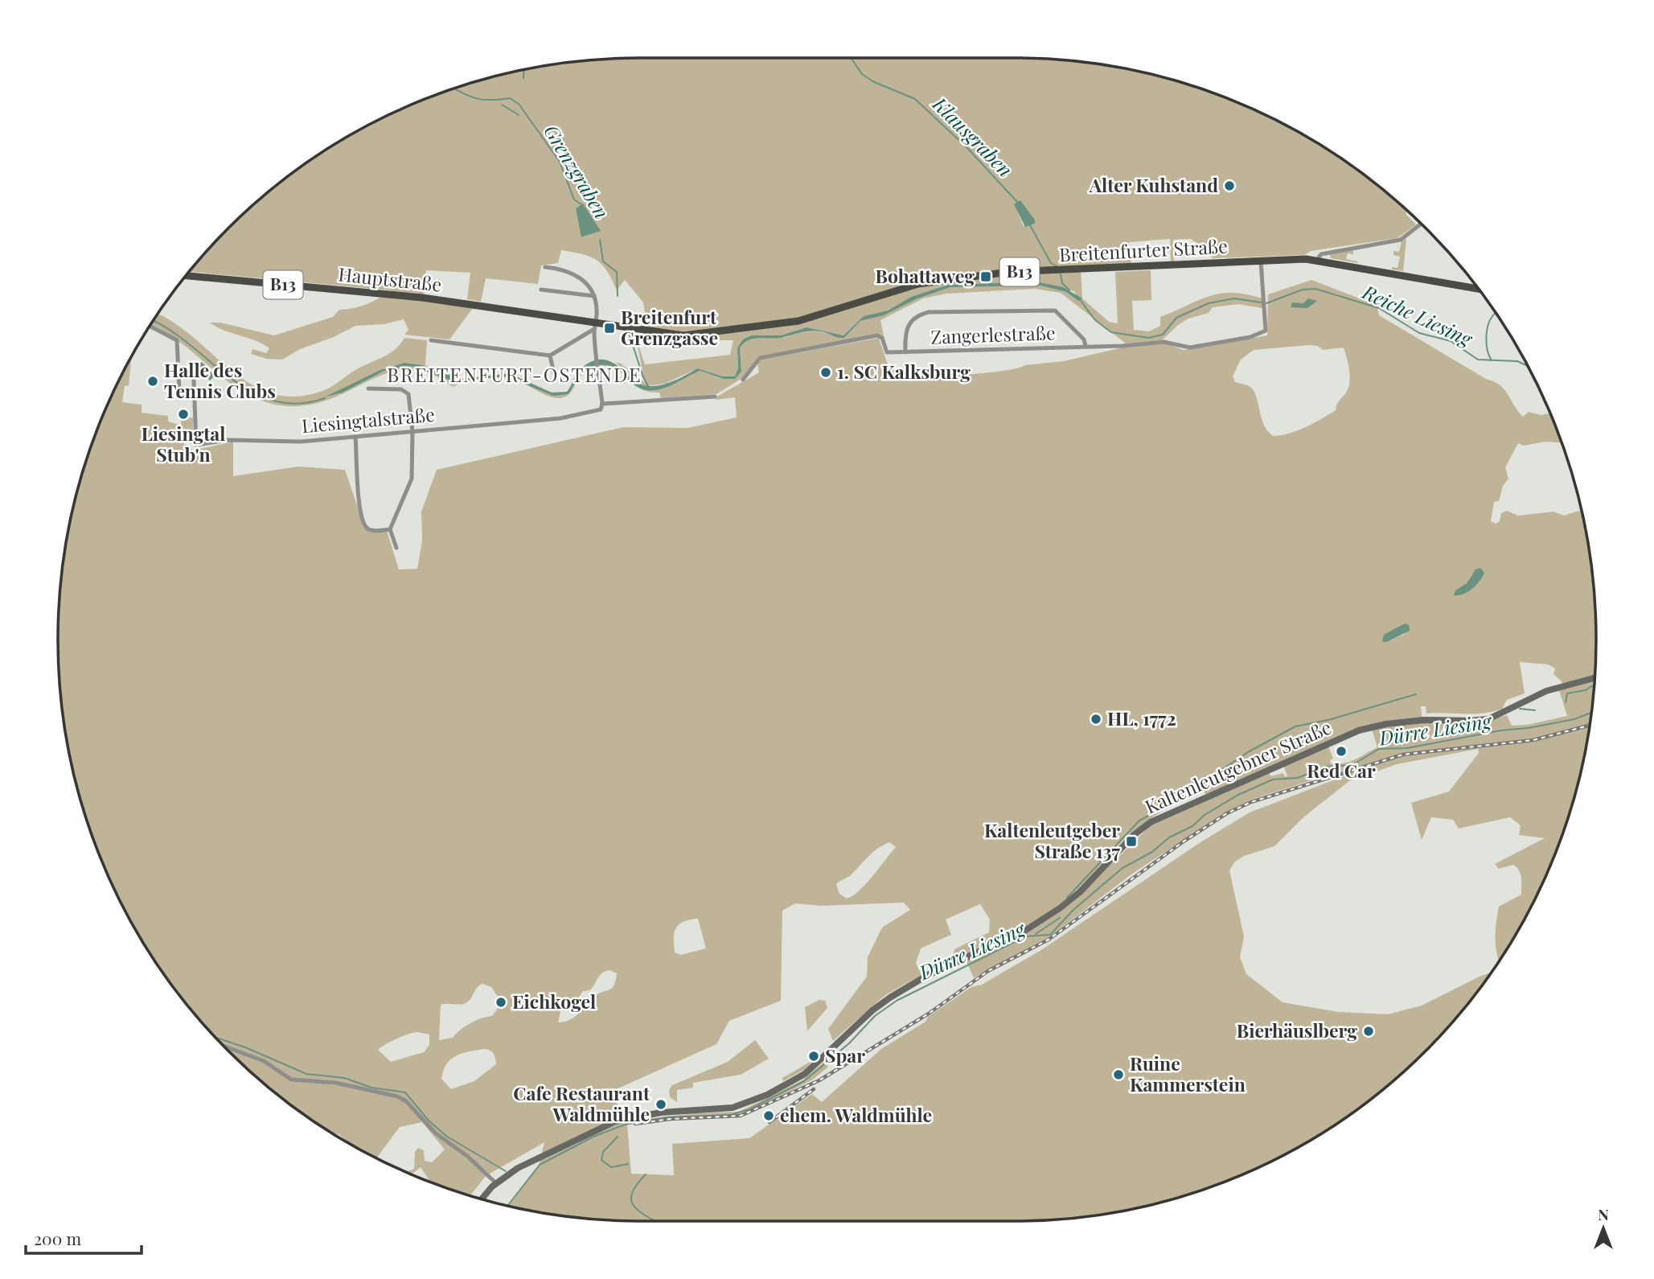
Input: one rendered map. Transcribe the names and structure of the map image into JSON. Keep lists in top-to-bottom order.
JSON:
{
  "streets": {
    "main road": [
      "Breitenfurter Straße",
      "B13",
      "Hauptstraße",
      "Kaltenleutgebner Straße"
    ],
    "street": ["Zangerlestraße", "Liesingtalstraße"]
  },
  "crossings": [
    ["Breitenfurter Straße", "Hauptstraße"],
    ["Breitenfurter Straße", "Zangerlestraße"]
  ],
  "districts": ["BREITENFURT-OSTENDE"],
  "water": [
    "Klausgraben",
    "Grenzgraben",
    "Reiche Liesing",
    "Dürre Liesing"
  ],
  "places": {
    "other": [
      "Alter Kuhstand",
      "1. SC Kalksburg",
      "Halle des Tennis Clubs",
      "Liesingtal Stub'n",
      "HL, 1772",
      "Red Car",
      "Eichkogel",
      "Bierhäuslberg",
      "Spar",
      "Ruine Kammerstein",
      "Cafe Restaurant Waldmühle",
      "ehem. Waldmühle"
    ],
    "transit": ["Bohattaweg", "Breitenfurt Grenzgasse", "Kaltenleutgeber Straße 137"]
  },
  "scale_bar": "200 m",
  "north": "top"
}
